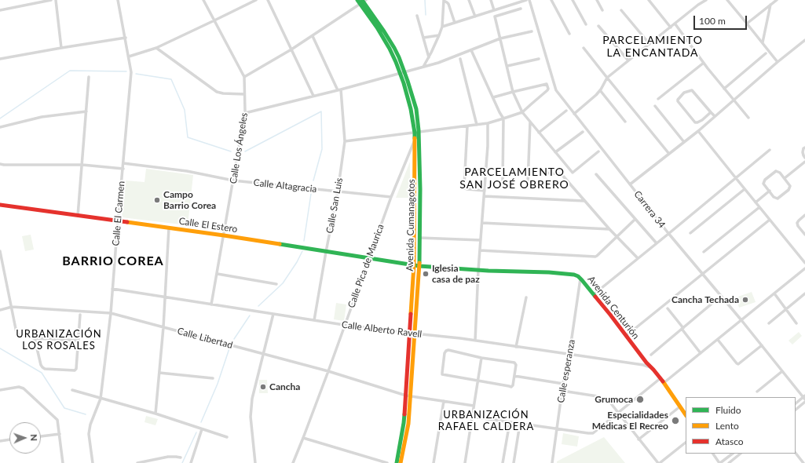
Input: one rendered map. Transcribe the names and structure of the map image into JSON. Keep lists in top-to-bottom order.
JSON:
{
  "streets": {
    "street": [
      "Calle Los Ángeles",
      "Calle Altagracia",
      "Calle San Luis",
      "Carrera 34",
      "Calle El Carmen",
      "Calle El Estero",
      "Avenida Cumanagotos",
      "Calle Pica de Maurica",
      "Avenida Centurión",
      "Calle Alberto Ravell",
      "Calle Libertad",
      "Calle esperanza"
    ]
  },
  "crossings": [
    ["Calle Los Ángeles", "Calle Altagracia"],
    ["Calle Los Ángeles", "Calle El Estero"],
    ["Calle Los Ángeles", "Calle Alberto Ravell"],
    ["Calle Altagracia", "Calle San Luis"],
    ["Calle Altagracia", "Calle El Carmen"],
    ["Calle Altagracia", "Calle Pica de Maurica"],
    ["Calle San Luis", "Calle El Estero"],
    ["Calle San Luis", "Calle Alberto Ravell"],
    ["Calle El Carmen", "Calle El Estero"],
    ["Calle El Carmen", "Calle Alberto Ravell"],
    ["Calle El Carmen", "Calle Libertad"],
    ["Calle El Estero", "Avenida Cumanagotos"],
    ["Calle El Estero", "Calle Pica de Maurica"],
    ["Calle El Estero", "Avenida Centurión"],
    ["Avenida Cumanagotos", "Calle Pica de Maurica"],
    ["Avenida Cumanagotos", "Avenida Centurión"],
    ["Avenida Cumanagotos", "Calle Alberto Ravell"],
    ["Avenida Cumanagotos", "Calle Libertad"],
    ["Calle Pica de Maurica", "Calle Alberto Ravell"],
    ["Calle Pica de Maurica", "Calle Libertad"],
    ["Avenida Centurión", "Calle Alberto Ravell"],
    ["Avenida Centurión", "Calle esperanza"],
    ["Calle Alberto Ravell", "Calle esperanza"]
  ],
  "districts": [
    "PARCELAMIENTO LA ENCANTADA",
    "PARCELAMIENTO SAN JOSÉ OBRERO",
    "BARRIO COREA",
    "URBANIZACIÓN LOS ROSALES",
    "URBANIZACIÓN RAFAEL CALDERA"
  ],
  "places": [
    "Campo Barrio Corea",
    "Iglesia casa de paz",
    "Cancha Techada",
    "Cancha",
    "Grumoca",
    "Especialidades Médicas El Recreo"
  ],
  "legend": ["Fluido", "Lento", "Atasco"],
  "scale_bar": "100 m",
  "north": "right"
}
